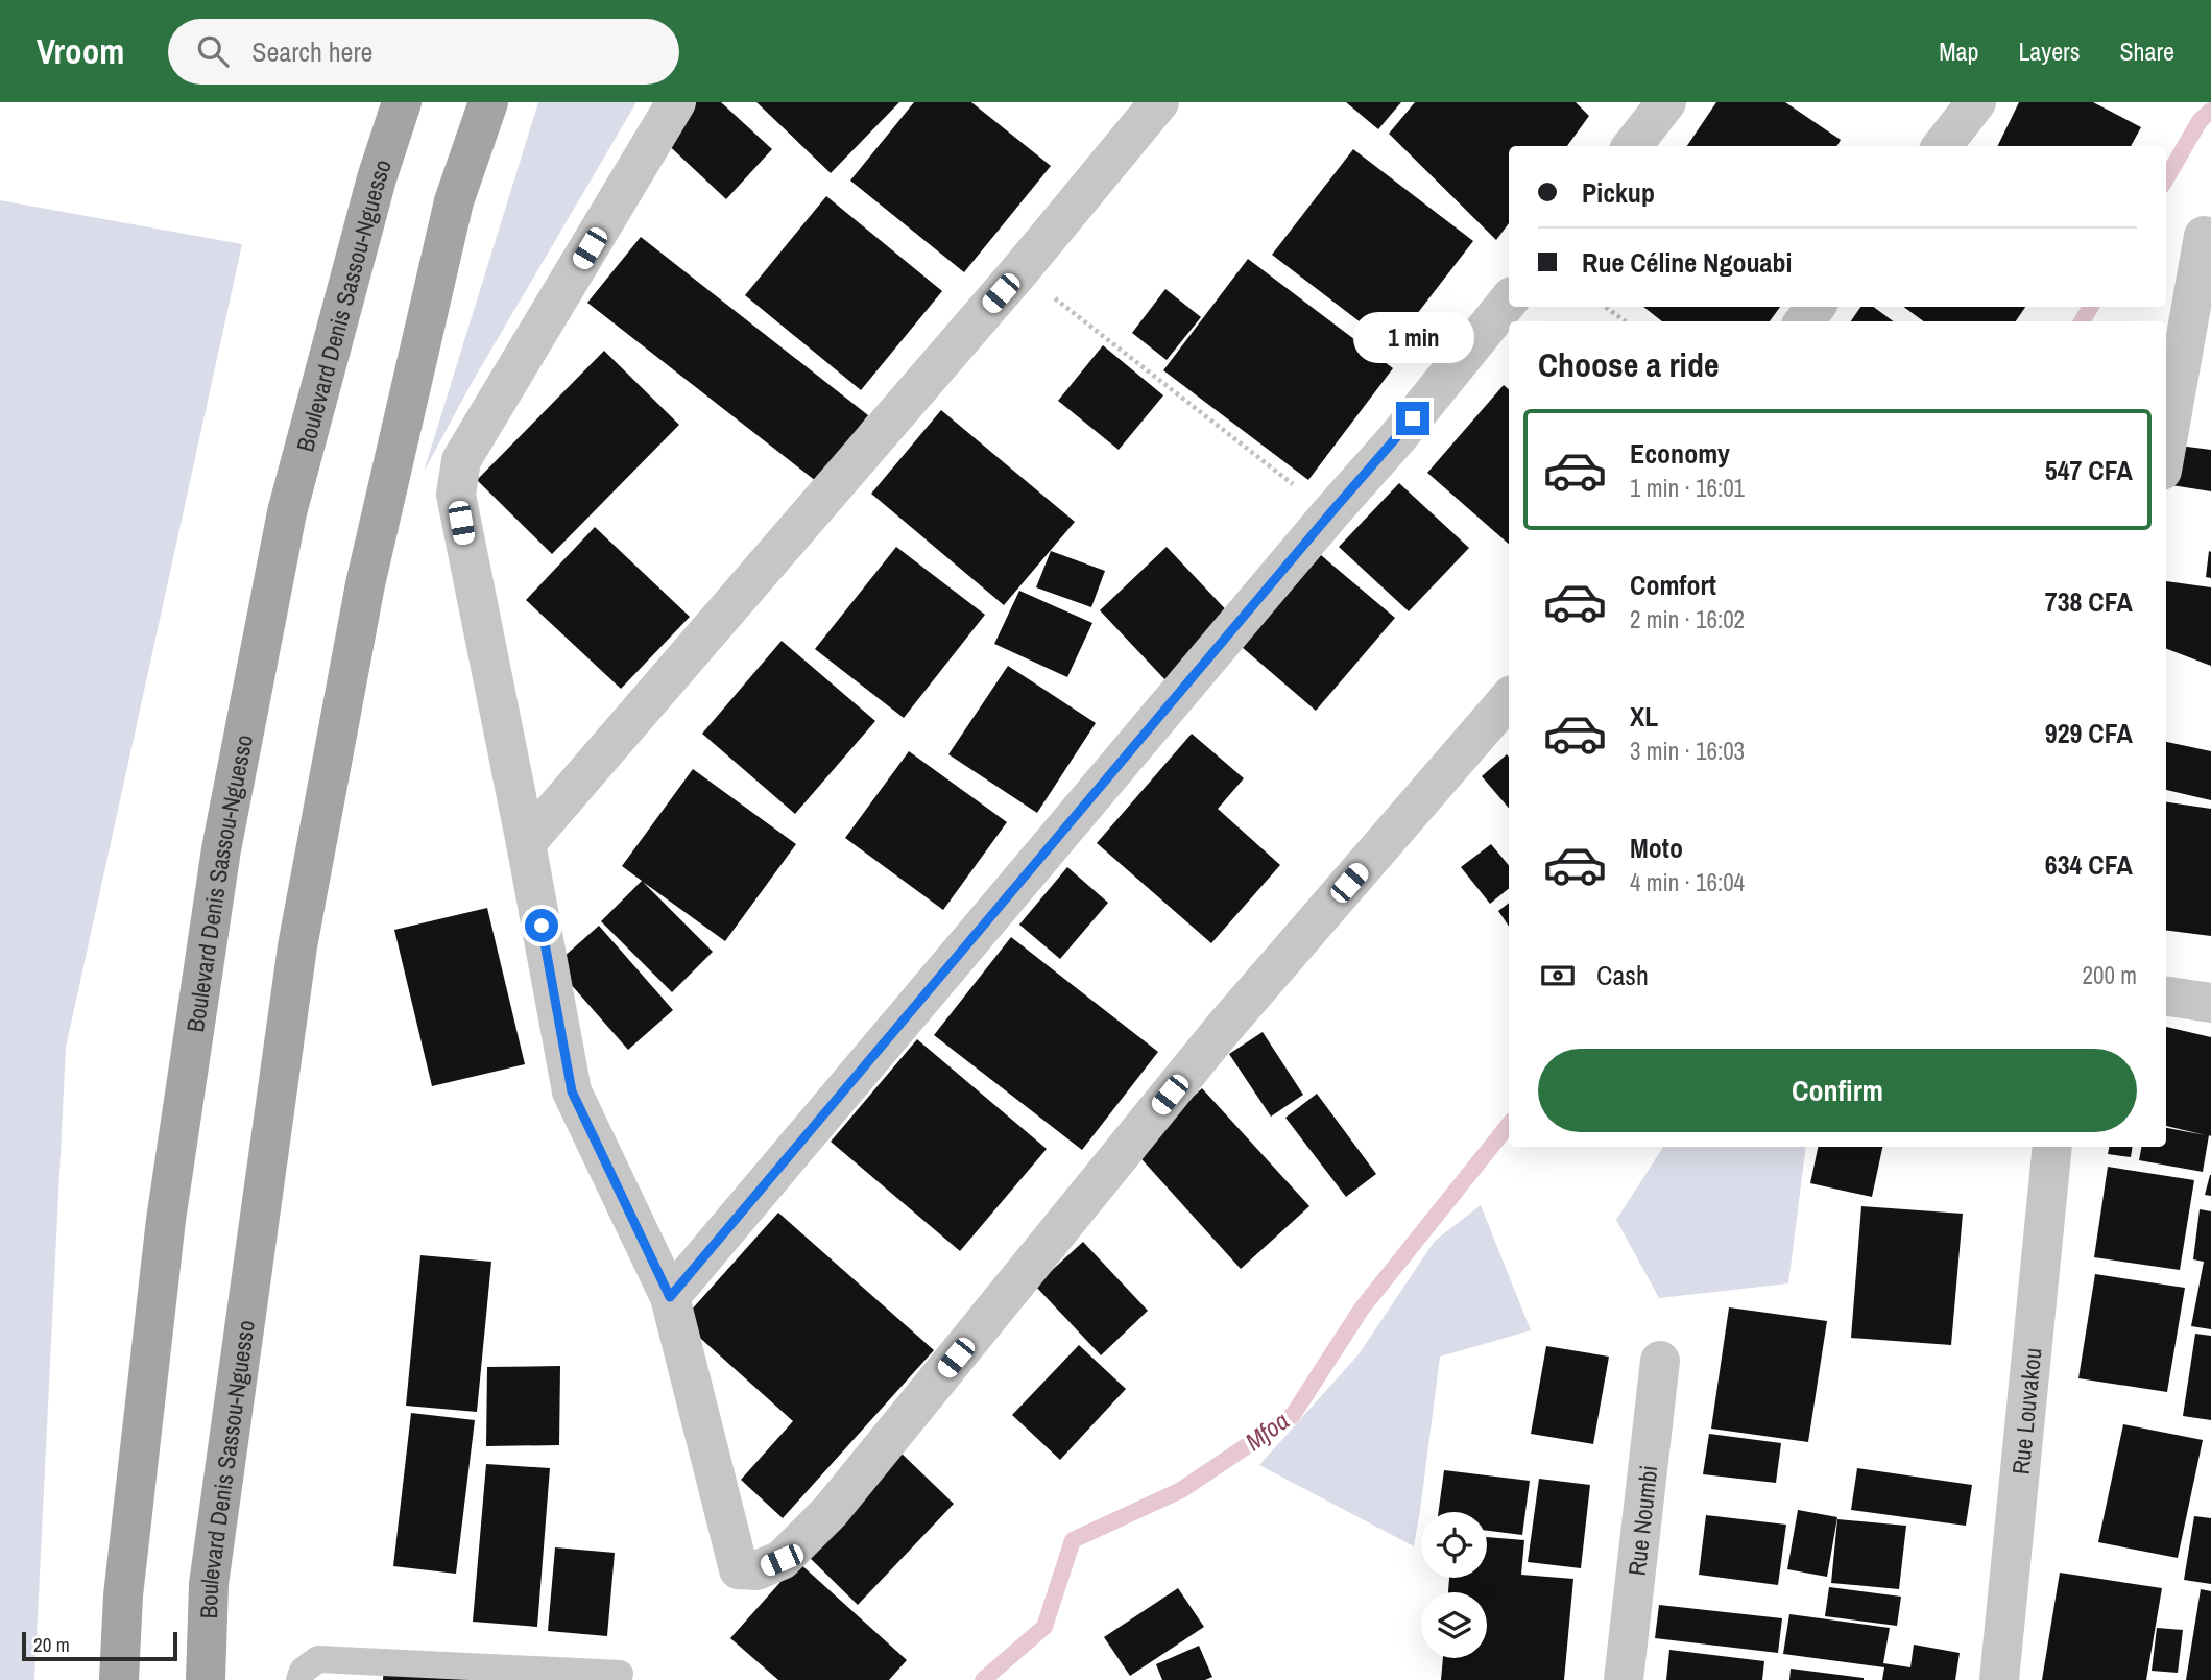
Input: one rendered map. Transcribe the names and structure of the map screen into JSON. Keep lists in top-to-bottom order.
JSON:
{
  "streets": {
    "main road": ["Boulevard Denis Sassou-Nguesso"],
    "street": ["Rue Louvakou", "Rue Noumbi"]
  },
  "water": ["Mfoa"],
  "scale_bar": "20 m",
  "page": {
    "header": "Vroom",
    "search": "Search here",
    "nav": ["Map", "Layers", "Share"],
    "banner": ["Pickup", "Rue Céline Ngouabi"],
    "bubble": "1 min",
    "heading": "Choose a ride",
    "list": [
      {
        "name": "Economy",
        "note": "1 min · 16:01",
        "value": "547 CFA"
      },
      {
        "name": "Comfort",
        "note": "2 min · 16:02",
        "value": "738 CFA"
      },
      {
        "name": "XL",
        "note": "3 min · 16:03",
        "value": "929 CFA"
      },
      {
        "name": "Moto",
        "note": "4 min · 16:04",
        "value": "634 CFA"
      }
    ],
    "pay": ["Cash", "200 m"],
    "buttons": "Confirm",
    "scale": "20 m"
  }
}
